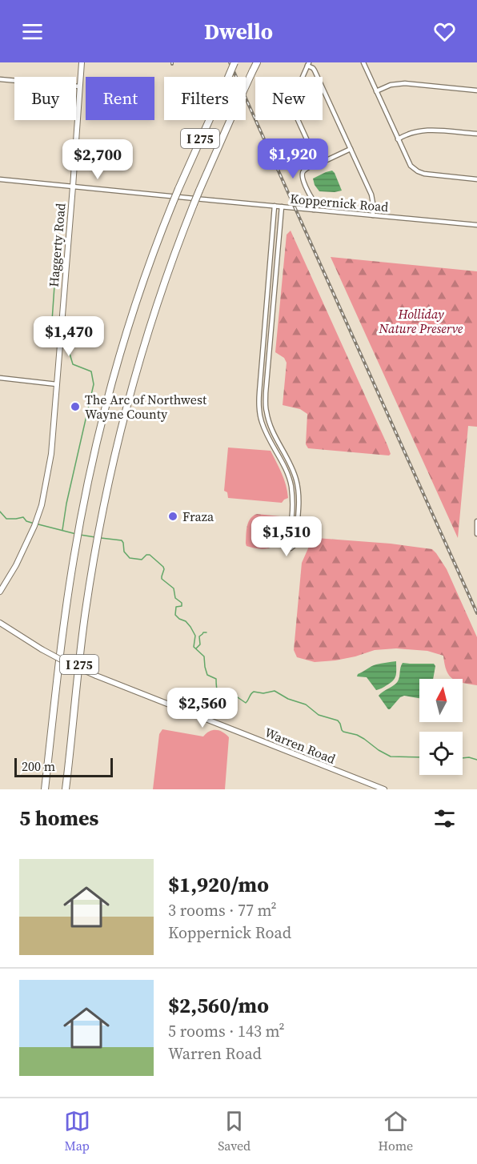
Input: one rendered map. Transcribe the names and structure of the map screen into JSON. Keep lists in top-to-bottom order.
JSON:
{
  "streets": {
    "highway": ["I 275"],
    "main road": ["Haggerty Road", "Warren Road"],
    "street": ["Koppernick Road"]
  },
  "crossings": [
    ["Koppernick Road", "Haggerty Road"]
  ],
  "parks": ["Holliday Nature Preserve"],
  "places": ["The Arc of Northwest Wayne County", "Fraza"],
  "scale_bar": "200 m",
  "north": "top",
  "page": {
    "header": "Dwello",
    "chip": [
      "Buy",
      "Rent",
      "Filters",
      "New"
    ],
    "price": [
      "$1,920",
      "$2,700",
      "$1,470",
      "$1,510",
      "$2,560"
    ],
    "scale": "200 m",
    "heading": "5 homes",
    "list": [
      {
        "name": "$1,920/mo",
        "note": "3 rooms · 77 m² · Koppernick Road"
      },
      {
        "name": "$2,560/mo",
        "note": "5 rooms · 143 m² · Warren Road"
      }
    ],
    "tabs": ["Map", "Saved", "Home"]
  }
}
